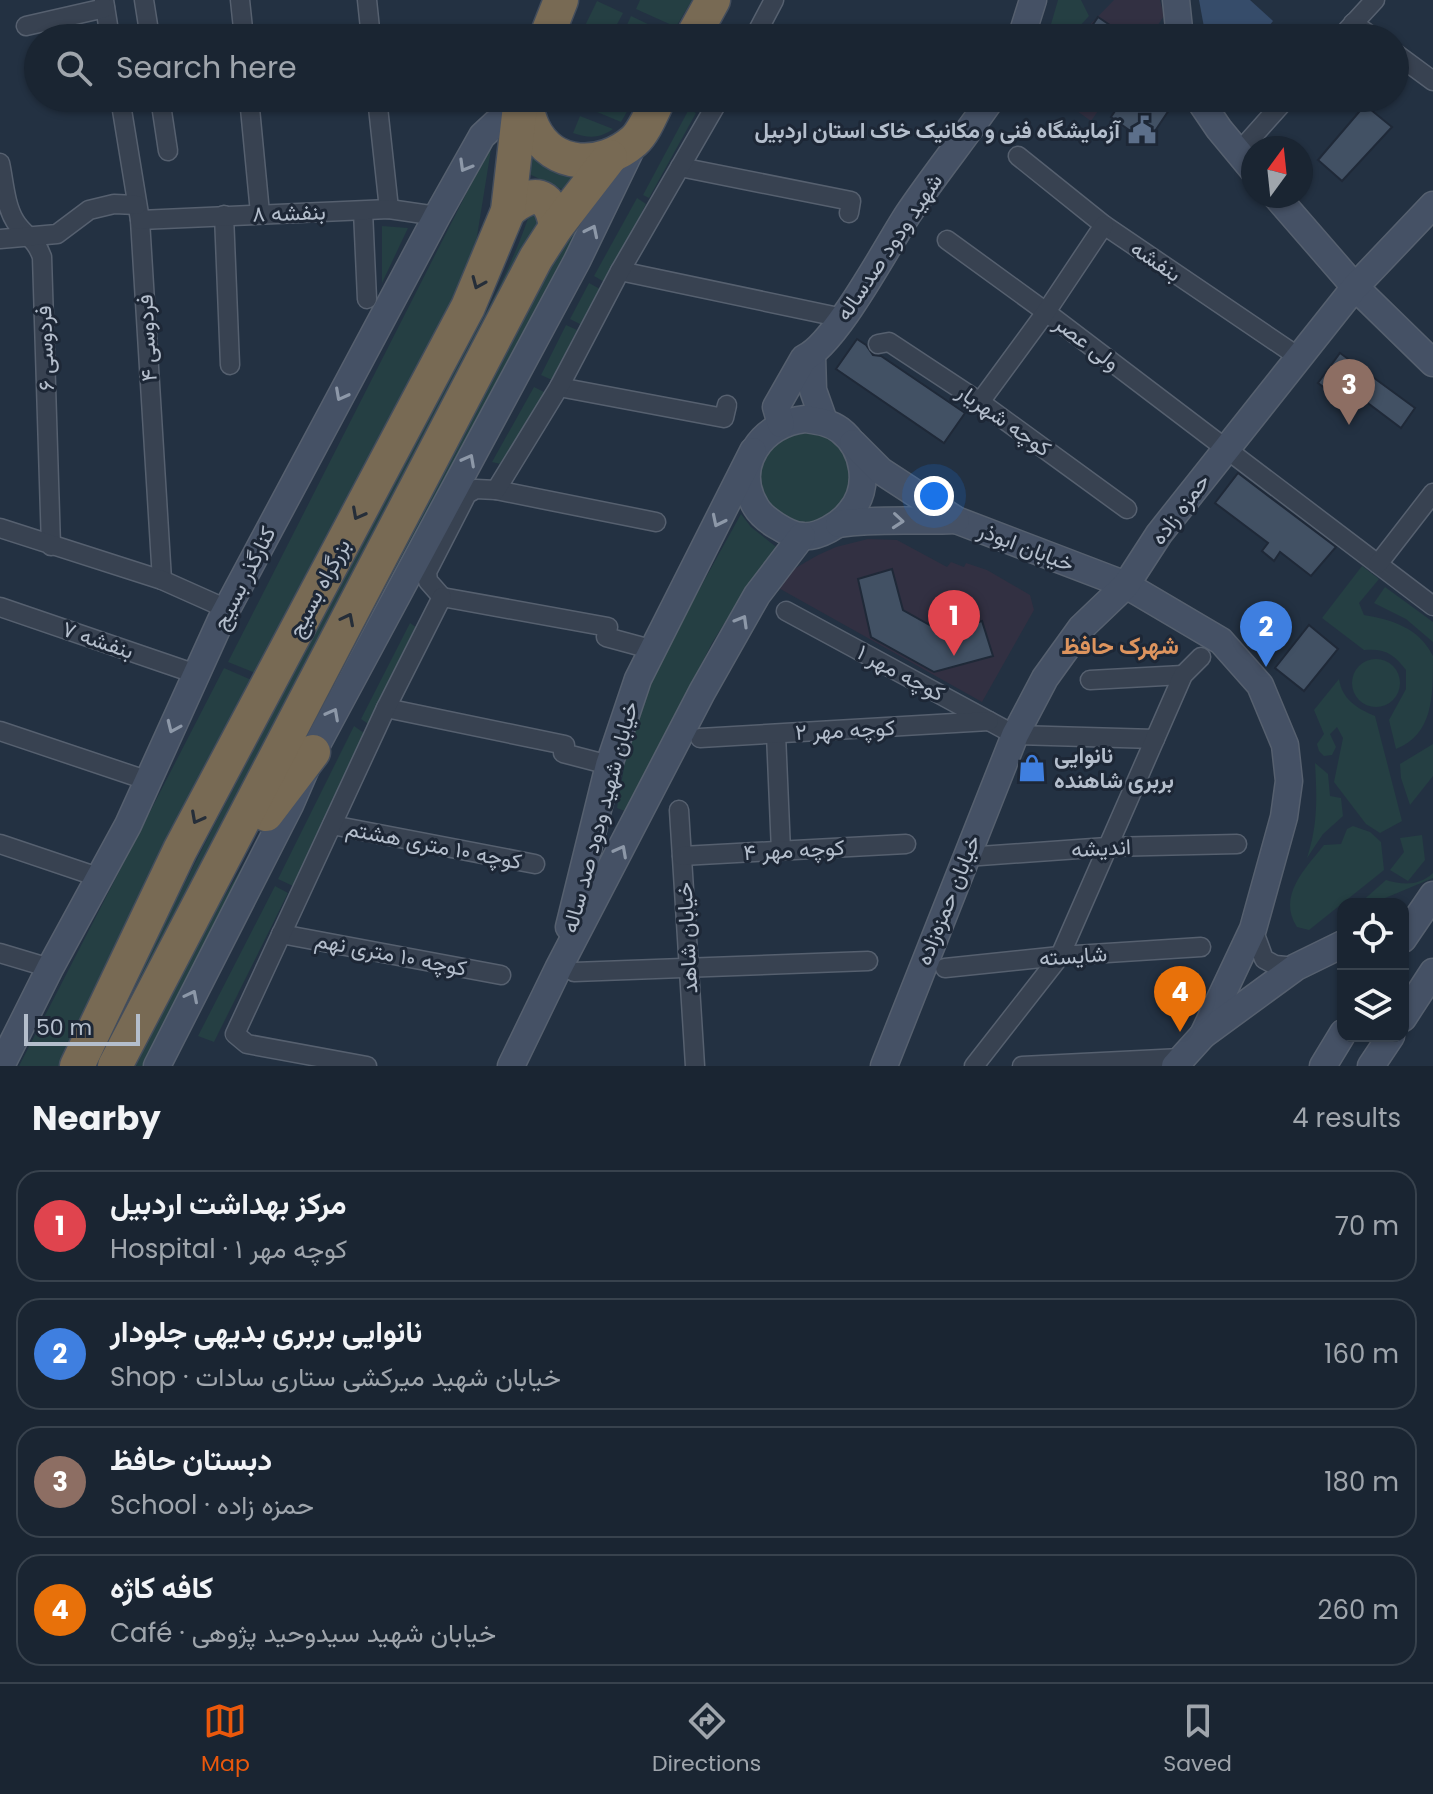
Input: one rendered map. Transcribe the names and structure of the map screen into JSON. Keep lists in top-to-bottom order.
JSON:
{
  "streets": {
    "highway": ["بزرگراه بسیج"],
    "street": [
      "بنفشه ۸",
      "شهید ودود صدساله",
      "بنفشه",
      "فردوسی ۴",
      "ولی عصر",
      "فردوسی ۶",
      "کوچه شهریار",
      "حمزه زاده",
      "خیابان ابوذر",
      "کنارگذر بسیج",
      "بنفشه ۷",
      "کوچه مهر ۱",
      "کوچه مهر ۲",
      "خیابان شهید ودود صد ساله",
      "کوچه ۱۰ متری هشتم",
      "اندیشه",
      "کوچه مهر ۴",
      "خیابان حمزه‌زاده",
      "خیابان شاهد",
      "کوچه ۱۰ متری نهم",
      "شایسته"
    ]
  },
  "crossings": [
    ["بنفشه ۸", "فردوسی ۴"],
    ["بنفشه ۸", "فردوسی ۶"],
    ["بنفشه ۸", "کنارگذر بسیج"],
    ["شهید ودود صدساله", "خیابان ابوذر"],
    ["شهید ودود صدساله", "خیابان شهید ودود صد ساله"],
    ["بنفشه", "حمزه زاده"],
    ["ولی عصر", "حمزه زاده"],
    ["حمزه زاده", "خیابان ابوذر"],
    ["حمزه زاده", "کوچه مهر ۱"],
    ["حمزه زاده", "خیابان حمزه‌زاده"],
    ["خیابان ابوذر", "خیابان شهید ودود صد ساله"],
    ["کنارگذر بسیج", "بنفشه ۷"],
    ["کوچه مهر ۱", "کوچه مهر ۲"],
    ["کوچه مهر ۱", "خیابان حمزه‌زاده"],
    ["اندیشه", "خیابان حمزه‌زاده"],
    ["کوچه مهر ۴", "خیابان شاهد"]
  ],
  "districts": ["شهرک حافظ"],
  "places": {
    "public building": ["آزمایشگاه فنی و مکانیک خاک استان اردبیل"],
    "shop": ["نانوایی بربری شاهنده"]
  },
  "scale_bar": "50 m",
  "north": "top",
  "page": {
    "search": "Search here",
    "pins": [
      "3",
      "1",
      "2",
      "4"
    ],
    "scale": "50 m",
    "heading": ["Nearby", "4 results"],
    "list": [
      {
        "mark": "1",
        "name": "مرکز بهداشت اردبیل",
        "note": "Hospital · کوچه مهر ۱",
        "value": "70 m"
      },
      {
        "mark": "2",
        "name": "نانوایی بربری بدیهی جلودار",
        "note": "Shop · خیابان شهید میرکشی ستاری سادات",
        "value": "160 m"
      },
      {
        "mark": "3",
        "name": "دبستان حافظ",
        "note": "School · حمزه زاده",
        "value": "180 m"
      },
      {
        "mark": "4",
        "name": "کافه کاژه",
        "note": "Café · خیابان شهید سیدوحید پژوهی",
        "value": "260 m"
      }
    ],
    "nav": ["Map", "Directions", "Saved"]
  }
}
